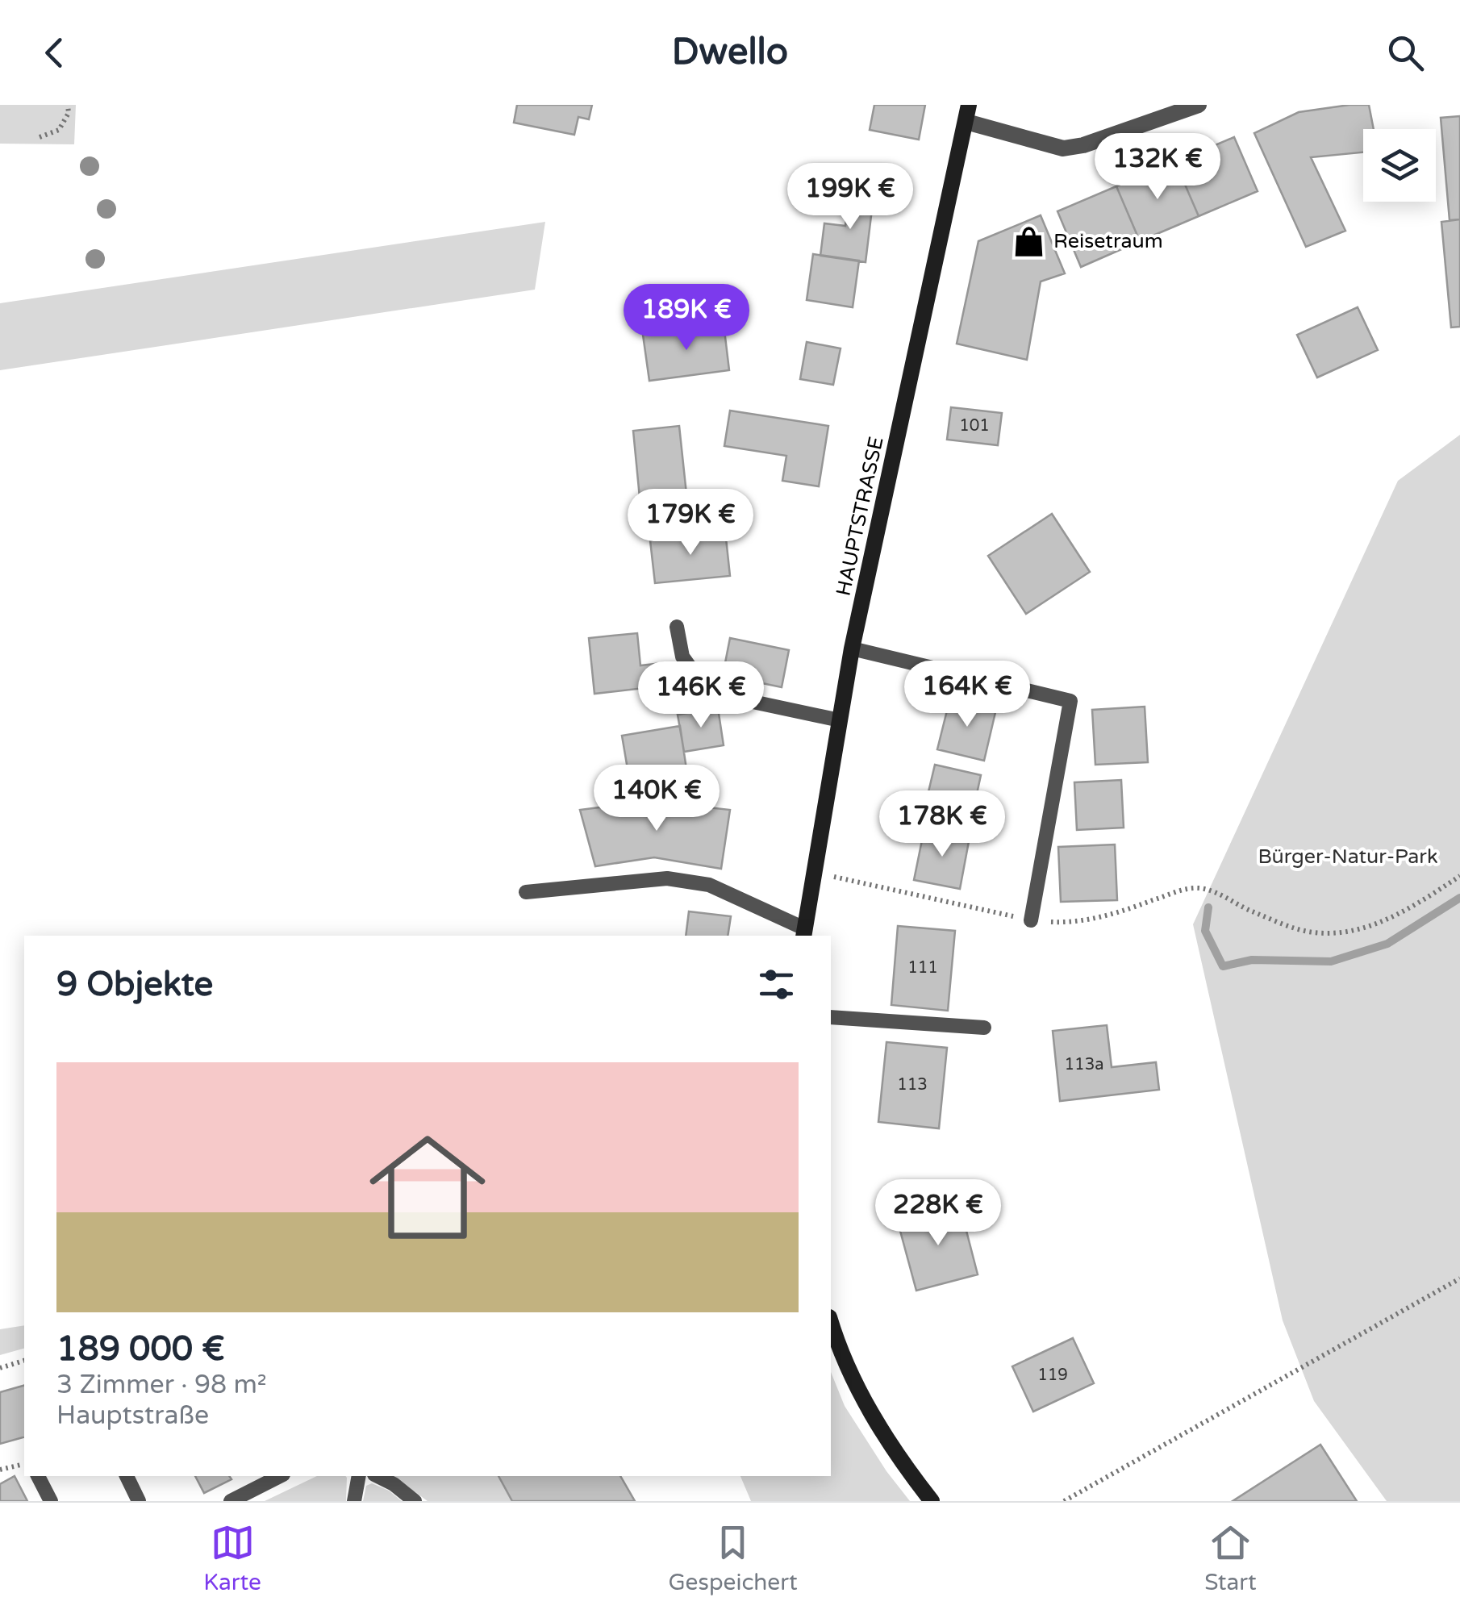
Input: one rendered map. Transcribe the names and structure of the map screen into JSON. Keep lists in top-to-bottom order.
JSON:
{
  "streets": {
    "street": ["HAUPTSTRASSE"]
  },
  "parks": ["Bürger-Natur-Park"],
  "places": {
    "shop": ["Reisetraum"]
  },
  "house_numbers": [
    "101",
    "111",
    "113a",
    "113",
    "119"
  ],
  "page": {
    "header": "Dwello",
    "price": [
      "132K €",
      "199K €",
      "189K €",
      "179K €",
      "164K €",
      "146K €",
      "140K €",
      "178K €",
      "228K €"
    ],
    "heading": "9 Objekte",
    "list": [
      {
        "name": "189 000 €",
        "note": "3 Zimmer · 98 m² · Hauptstraße"
      }
    ],
    "tabs": ["Karte", "Gespeichert", "Start"]
  }
}
